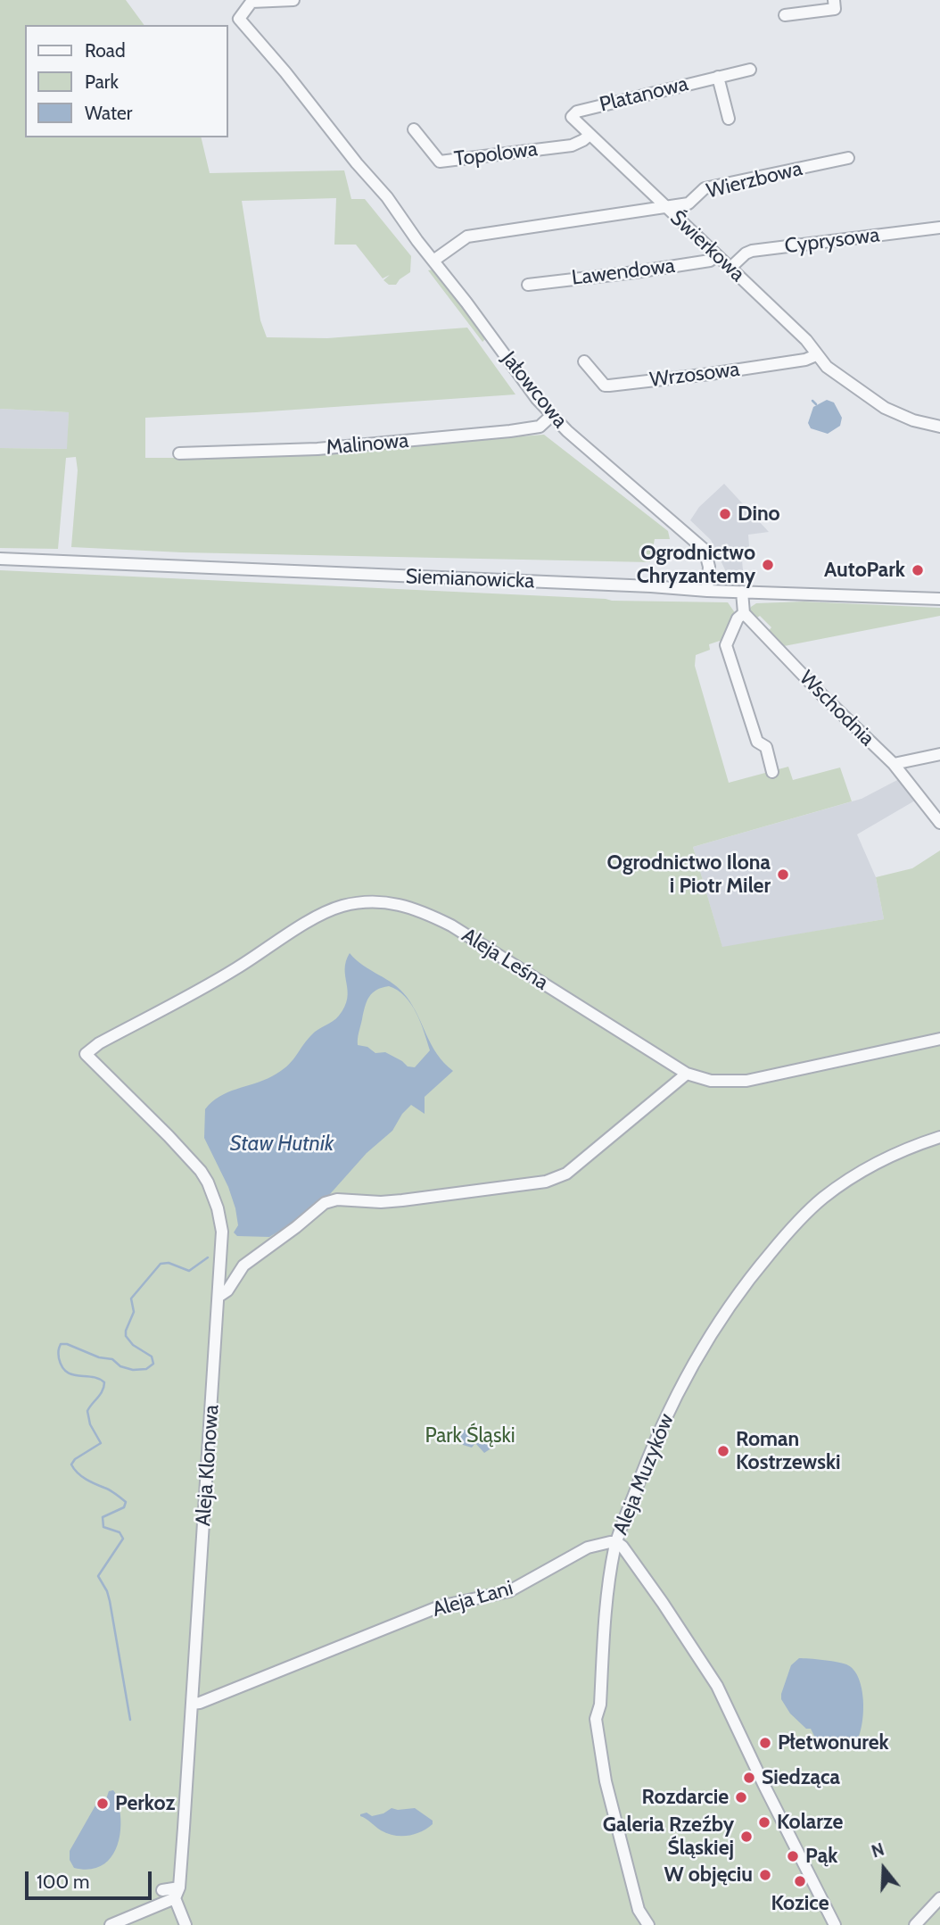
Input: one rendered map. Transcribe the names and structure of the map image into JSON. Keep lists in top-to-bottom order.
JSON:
{
  "streets": {
    "street": [
      "Platanowa",
      "Topolowa",
      "Wierzbowa",
      "Cyprysowa",
      "Świerkowa",
      "Lawendowa",
      "Wrzosowa",
      "Jałowcowa",
      "Malinowa",
      "Siemianowicka",
      "Wschodnia",
      "Aleja Leśna",
      "Aleja Klonowa",
      "Aleja Muzyków",
      "Aleja Łani"
    ]
  },
  "crossings": [
    ["Platanowa", "Topolowa"],
    ["Wierzbowa", "Świerkowa"],
    ["Cyprysowa", "Świerkowa"],
    ["Świerkowa", "Lawendowa"],
    ["Świerkowa", "Wrzosowa"],
    ["Świerkowa", "Jałowcowa"],
    ["Jałowcowa", "Malinowa"],
    ["Jałowcowa", "Siemianowicka"],
    ["Aleja Leśna", "Aleja Klonowa"],
    ["Aleja Klonowa", "Aleja Łani"],
    ["Aleja Muzyków", "Aleja Łani"]
  ],
  "water": ["Staw Hutnik"],
  "parks": ["Park Śląski"],
  "places": [
    "Dino",
    "Ogrodnictwo Chryzantemy",
    "AutoPark",
    "Ogrodnictwo Ilona i Piotr Miler",
    "Roman Kostrzewski",
    "Płetwonurek",
    "Siedząca",
    "Rozdarcie",
    "Perkoz",
    "Kolarze",
    "Galeria Rzeźby Śląskiej",
    "Pąk",
    "W objęciu",
    "Kozice"
  ],
  "legend": ["Road", "Park", "Water"],
  "scale_bar": "100 m",
  "north": "top"
}
